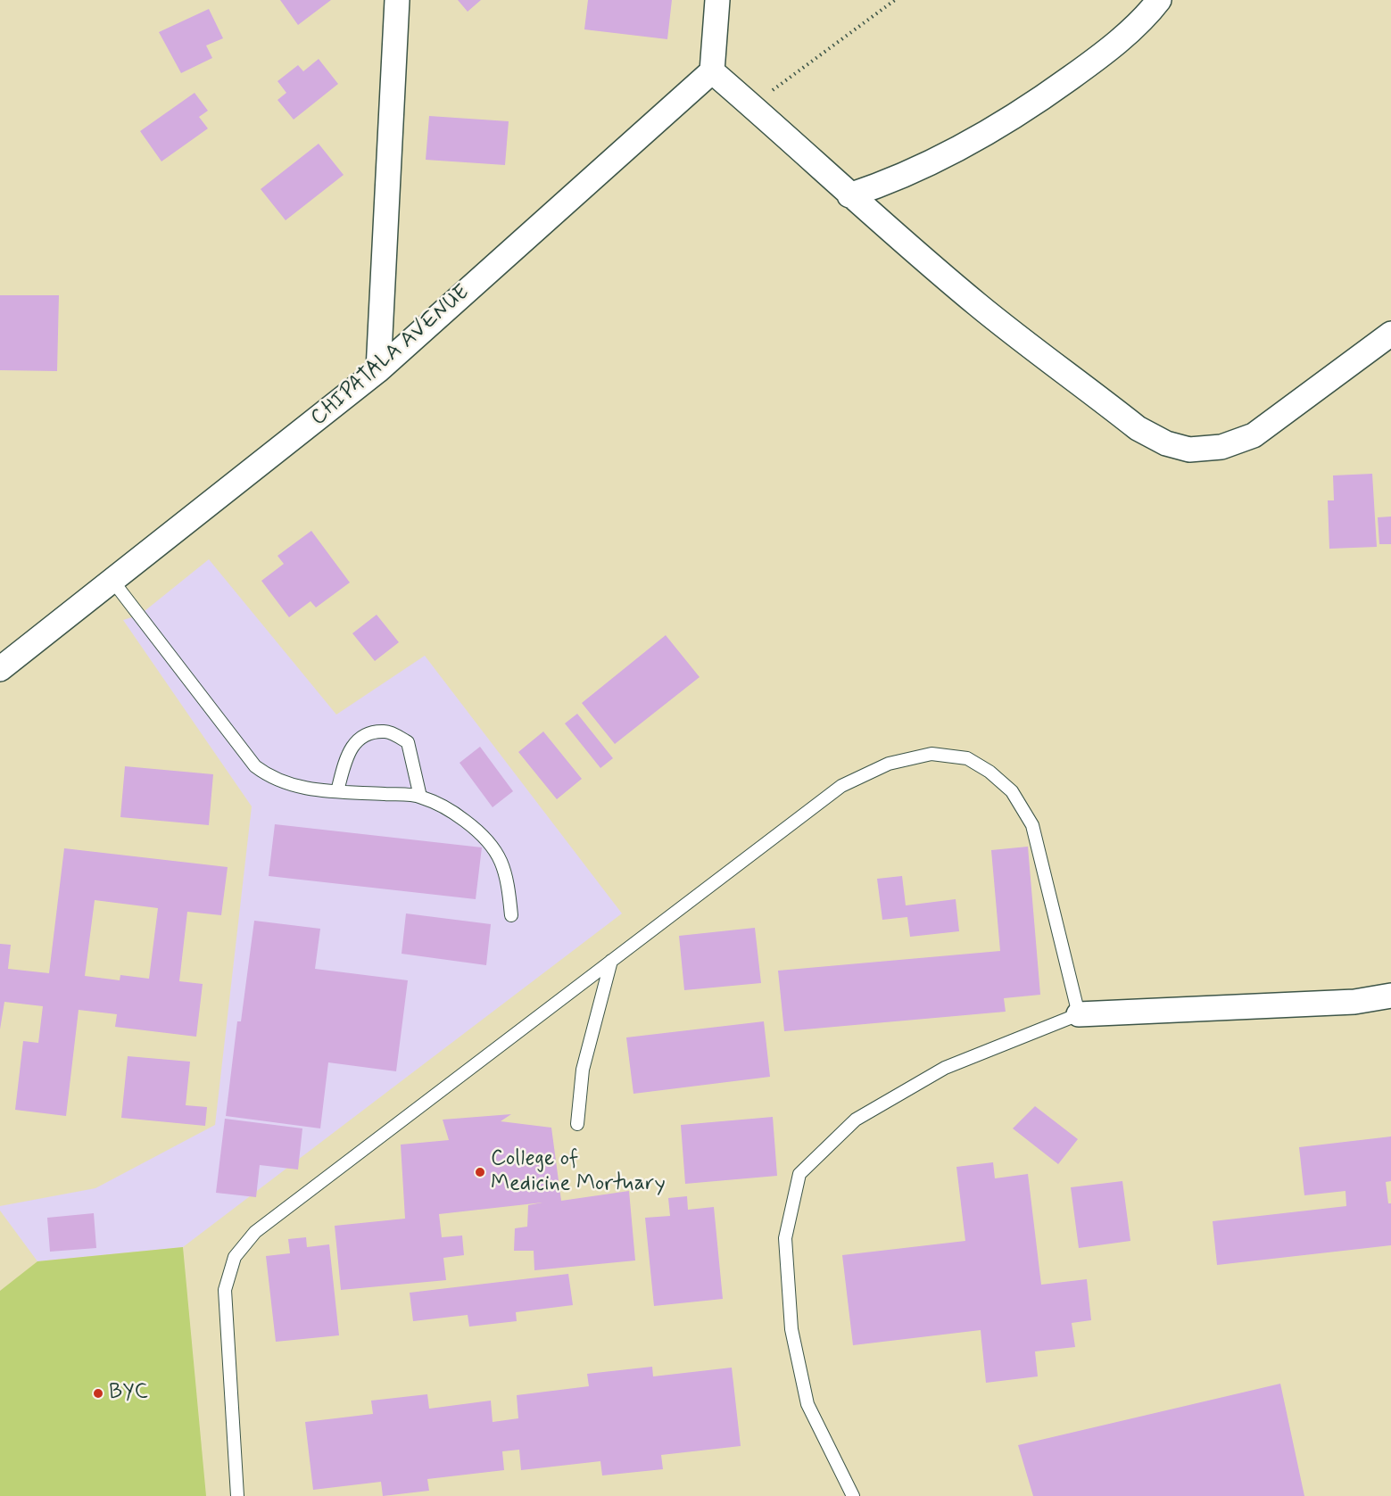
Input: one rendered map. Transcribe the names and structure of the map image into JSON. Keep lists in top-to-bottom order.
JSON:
{
  "streets": {
    "street": ["CHIPATALA AVENUE"]
  },
  "places": ["College of Medicine Mortuary", "BYC"]
}
